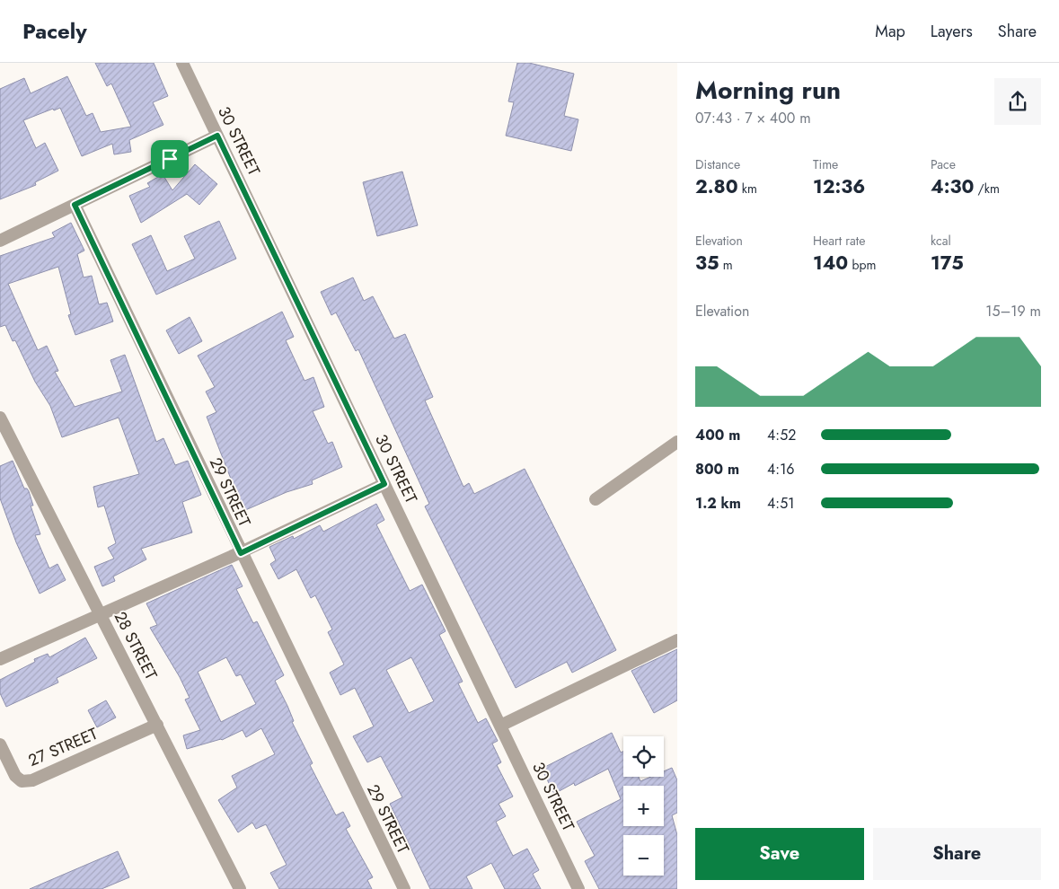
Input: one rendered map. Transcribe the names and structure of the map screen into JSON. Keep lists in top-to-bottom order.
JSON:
{
  "streets": {
    "street": [
      "30 STREET",
      "29 STREET",
      "28 STREET",
      "27 STREET"
    ]
  },
  "crossings": [
    ["28 STREET", "27 STREET"]
  ],
  "page": {
    "header": "Pacely",
    "nav": ["Map", "Layers", "Share"],
    "heading": ["Morning run", "07:43 · 7 × 400 m"],
    "stats": [
      ["Distance", "2.80 km"],
      ["Time", "12:36"],
      ["Pace", "4:30 /km"],
      ["Elevation", "35 m"],
      ["Heart rate", "140 bpm"],
      ["kcal", "175"]
    ],
    "chart": ["Elevation", "15–19 m"],
    "list": [
      {
        "name": "400 m",
        "note": "4:52"
      },
      {
        "name": "800 m",
        "note": "4:16"
      },
      {
        "name": "1.2 km",
        "note": "4:51"
      }
    ],
    "map_buttons": ["+", "−"],
    "buttons": ["Save", "Share"]
  }
}
